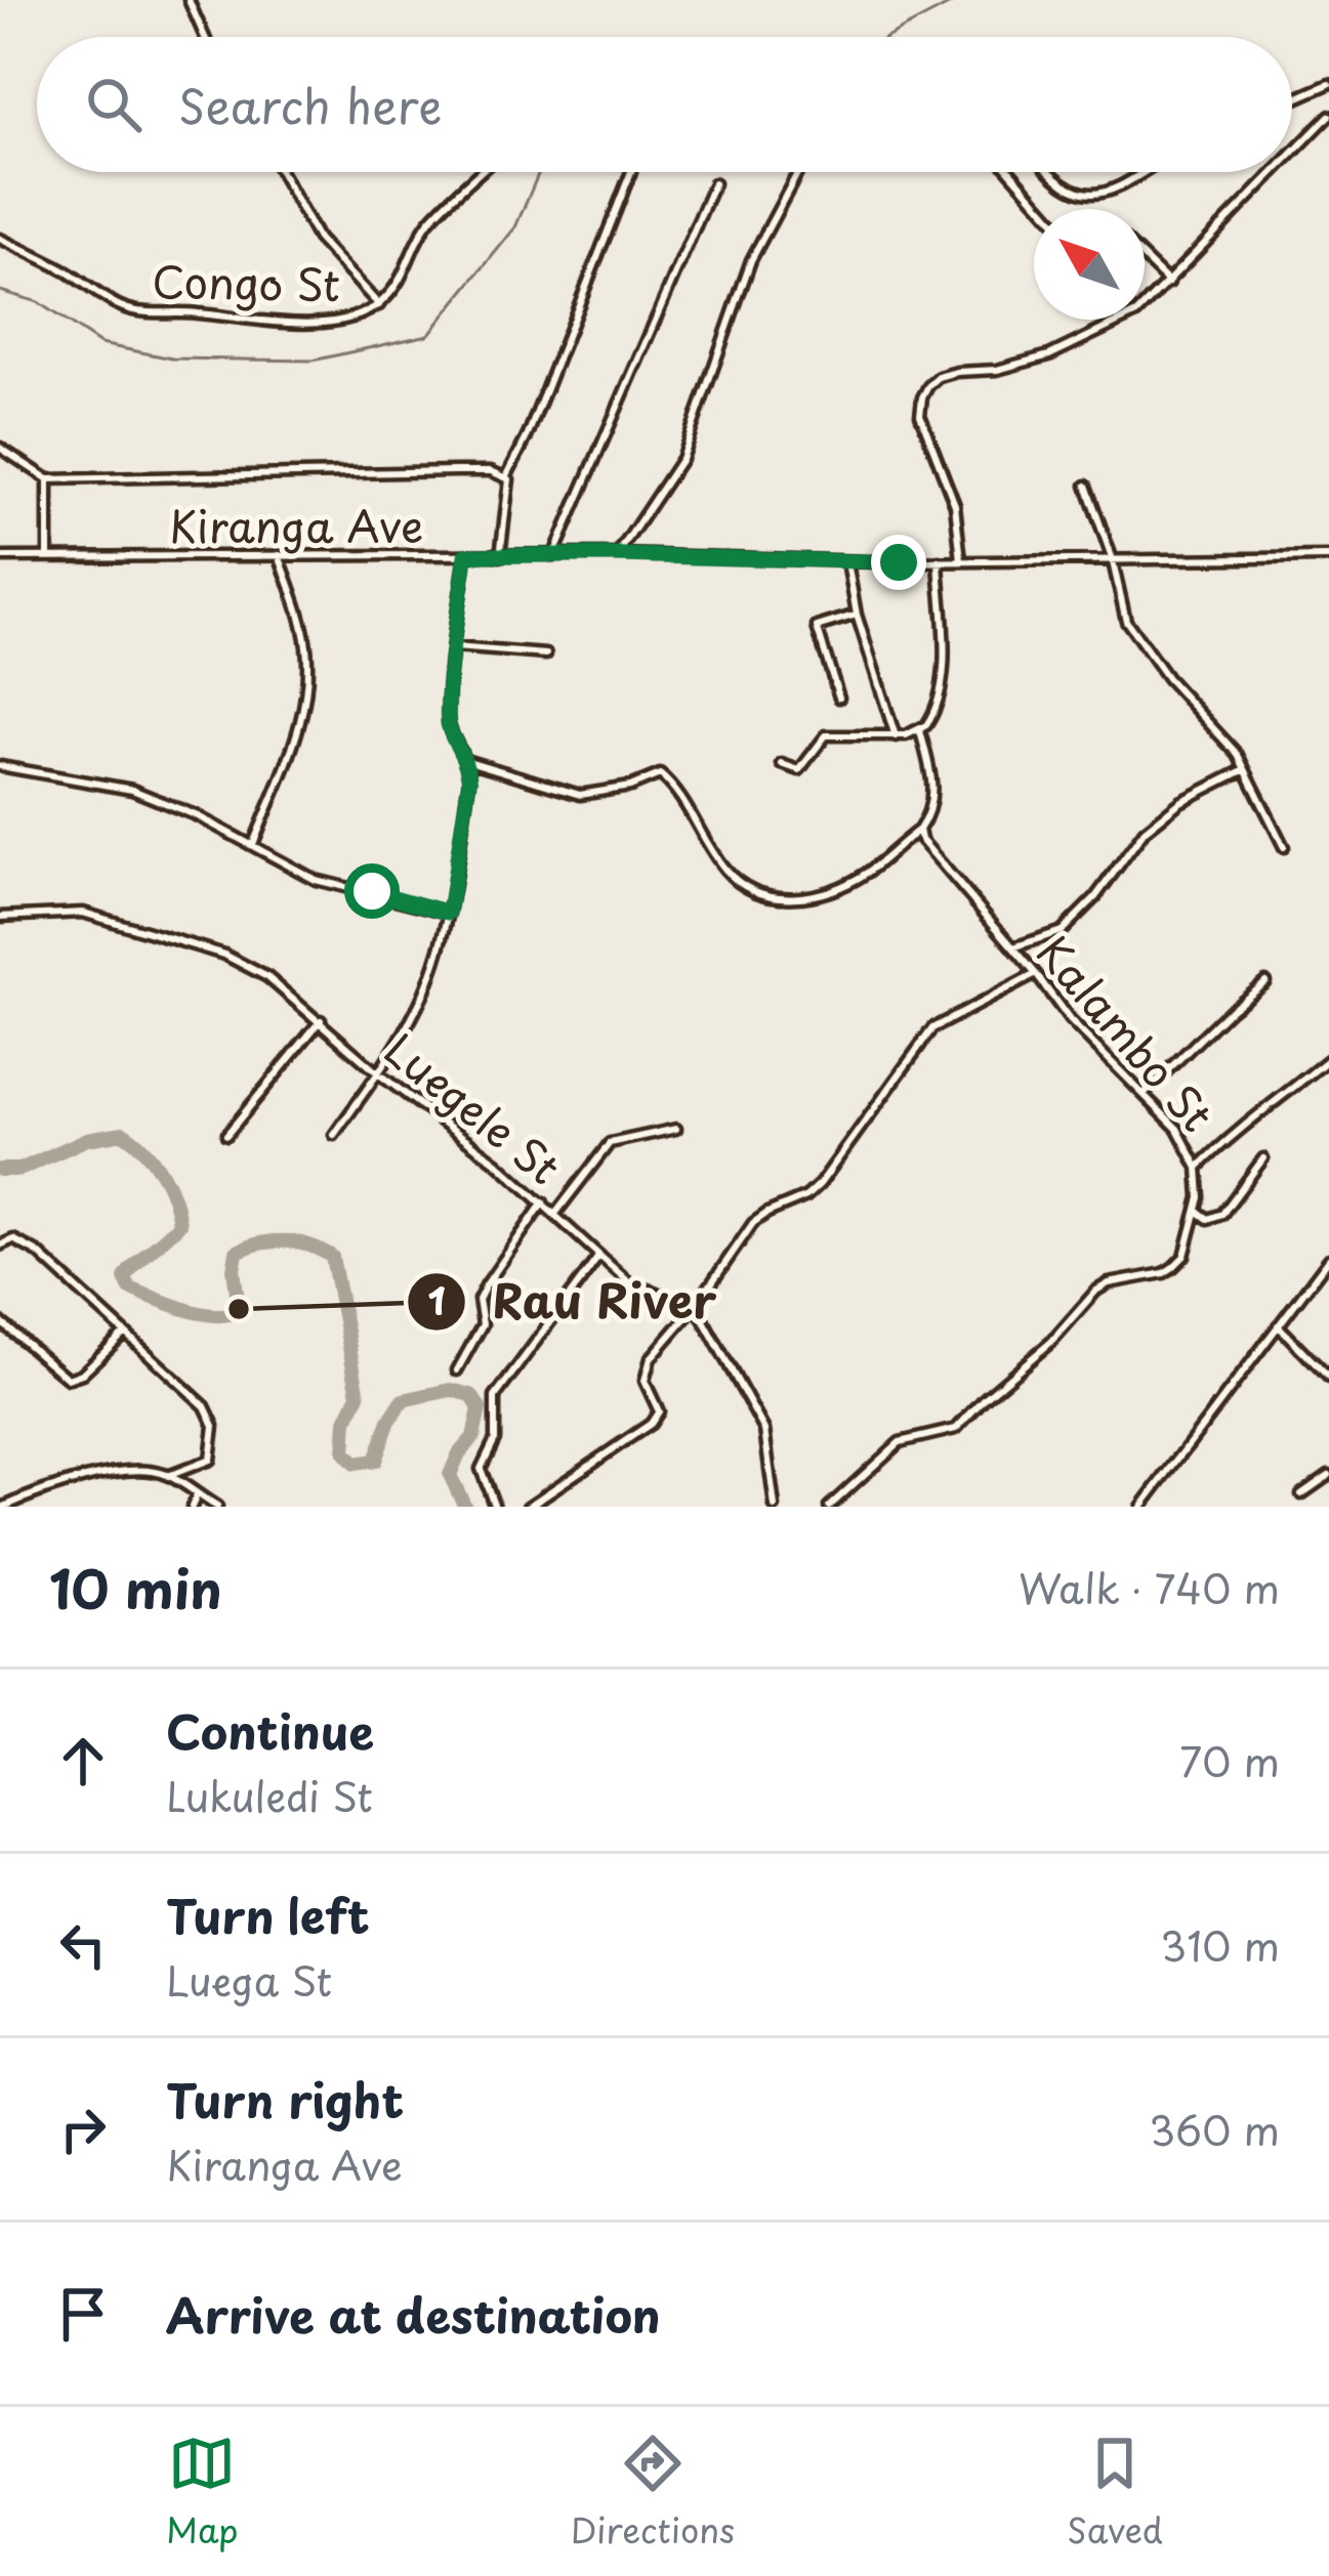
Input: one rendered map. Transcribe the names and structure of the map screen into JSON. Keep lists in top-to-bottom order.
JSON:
{
  "streets": {
    "street": [
      "Congo St",
      "Kiranga Ave",
      "Kalambo St",
      "Luegele St"
    ]
  },
  "places": ["Rau River"],
  "north": "top left",
  "page": {
    "search": "Search here",
    "heading": ["10 min", "Walk · 740 m"],
    "list": [
      ["Continue", "Lukuledi St", "70 m"],
      ["Turn left", "Luega St", "310 m"],
      ["Turn right", "Kiranga Ave", "360 m"],
      "Arrive at destination"
    ],
    "nav": ["Map", "Directions", "Saved"]
  }
}
